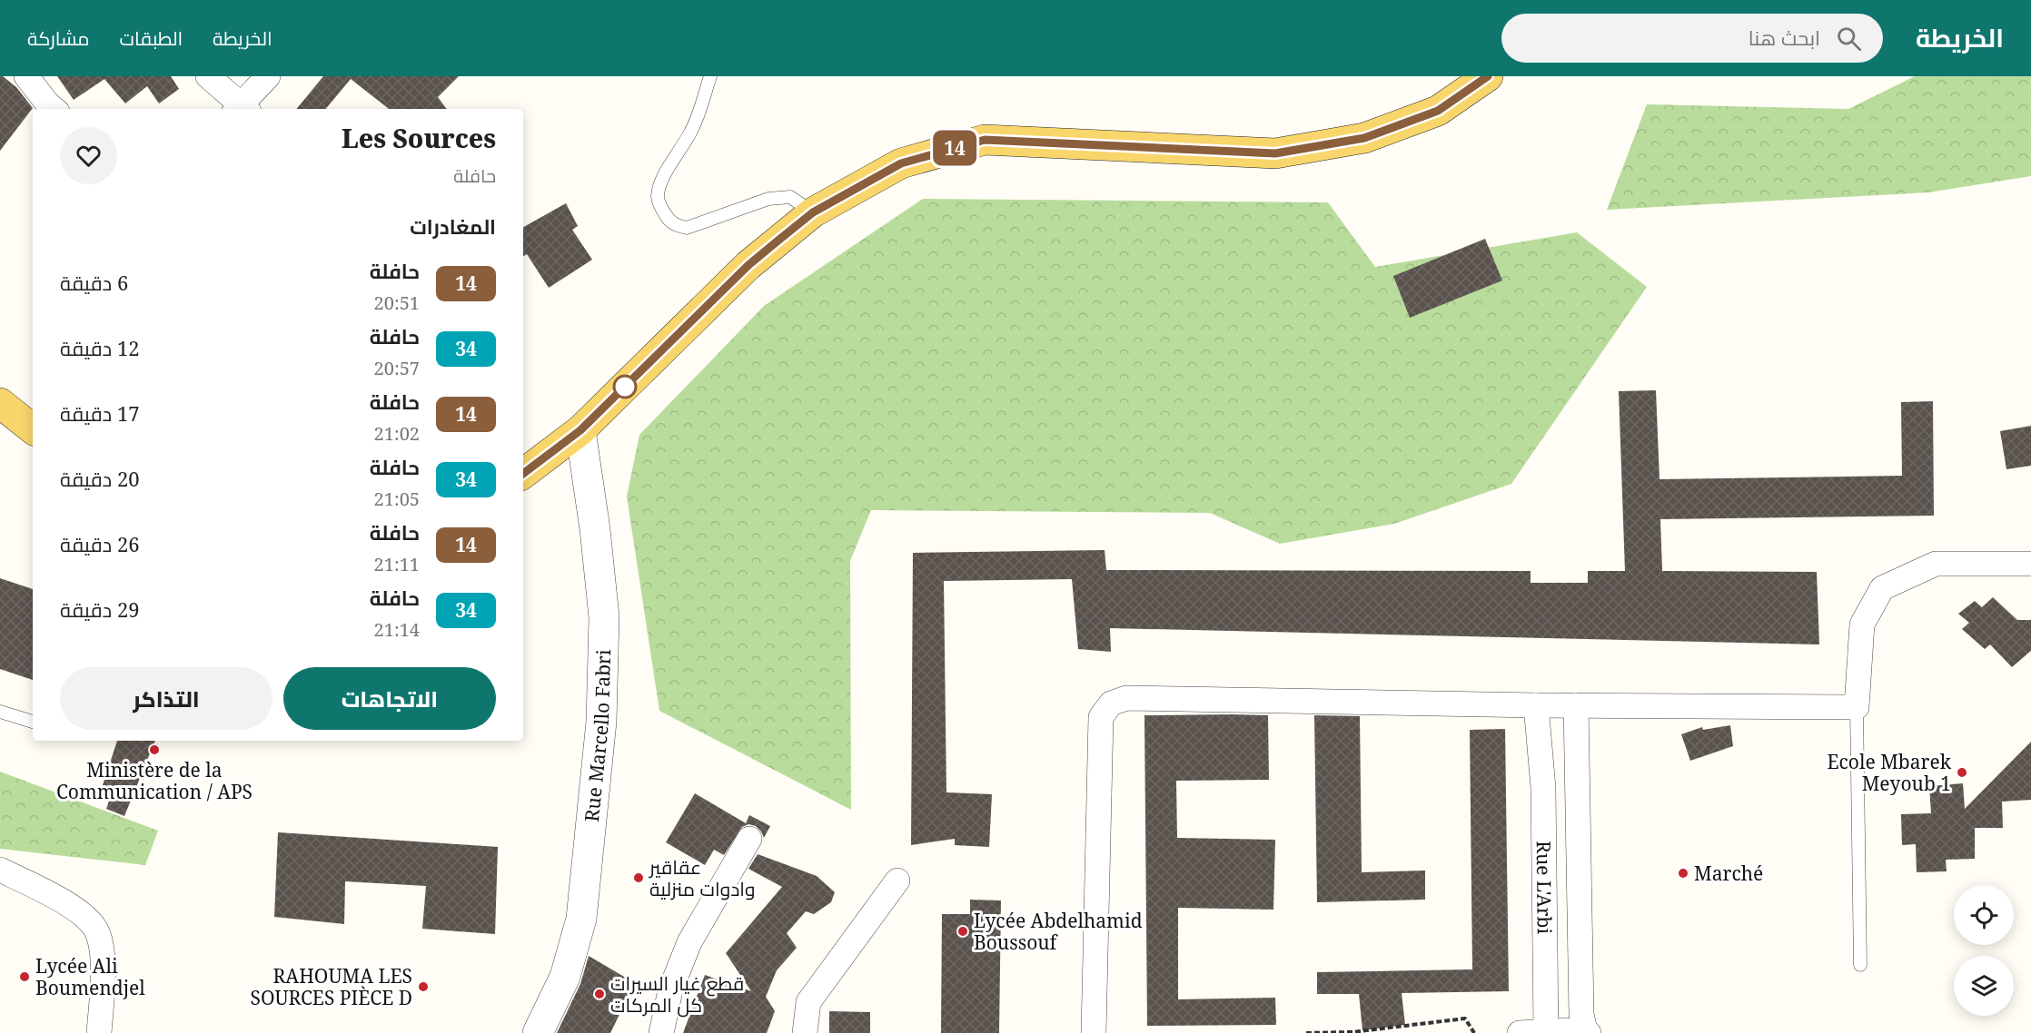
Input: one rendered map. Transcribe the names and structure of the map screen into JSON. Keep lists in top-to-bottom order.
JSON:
{
  "streets": {
    "street": ["Rue Marcello Fabri", "Rue L'Arbi"]
  },
  "places": [
    "Ministère de la Communication / APS",
    "Ecole Mbarek Meyoub 1",
    "Marché",
    "عقاقير وادوات منزلية",
    "Lycée Abdelhamid Boussouf",
    "Lycée Ali Boumendjel",
    "RAHOUMA LES SOURCES PIÈCE D",
    "قطع غيار السيرات كل المركات"
  ],
  "lines": ["bus line 14"],
  "page": {
    "header": "الخريطة",
    "search": "ابحث هنا",
    "nav": ["الخريطة", "الطبقات", "مشاركة"],
    "on_map": "14",
    "heading": [
      ["Les Sources", "حافلة"],
      "المغادرات"
    ],
    "list": [
      {
        "mark": "14",
        "name": "حافلة",
        "note": "20:51",
        "value": "6 دقيقة"
      },
      {
        "mark": "34",
        "name": "حافلة",
        "note": "20:57",
        "value": "12 دقيقة"
      },
      {
        "mark": "14",
        "name": "حافلة",
        "note": "21:02",
        "value": "17 دقيقة"
      },
      {
        "mark": "34",
        "name": "حافلة",
        "note": "21:05",
        "value": "20 دقيقة"
      },
      {
        "mark": "14",
        "name": "حافلة",
        "note": "21:11",
        "value": "26 دقيقة"
      },
      {
        "mark": "34",
        "name": "حافلة",
        "note": "21:14",
        "value": "29 دقيقة"
      }
    ],
    "buttons": ["الاتجاهات", "التذاكر"]
  }
}
